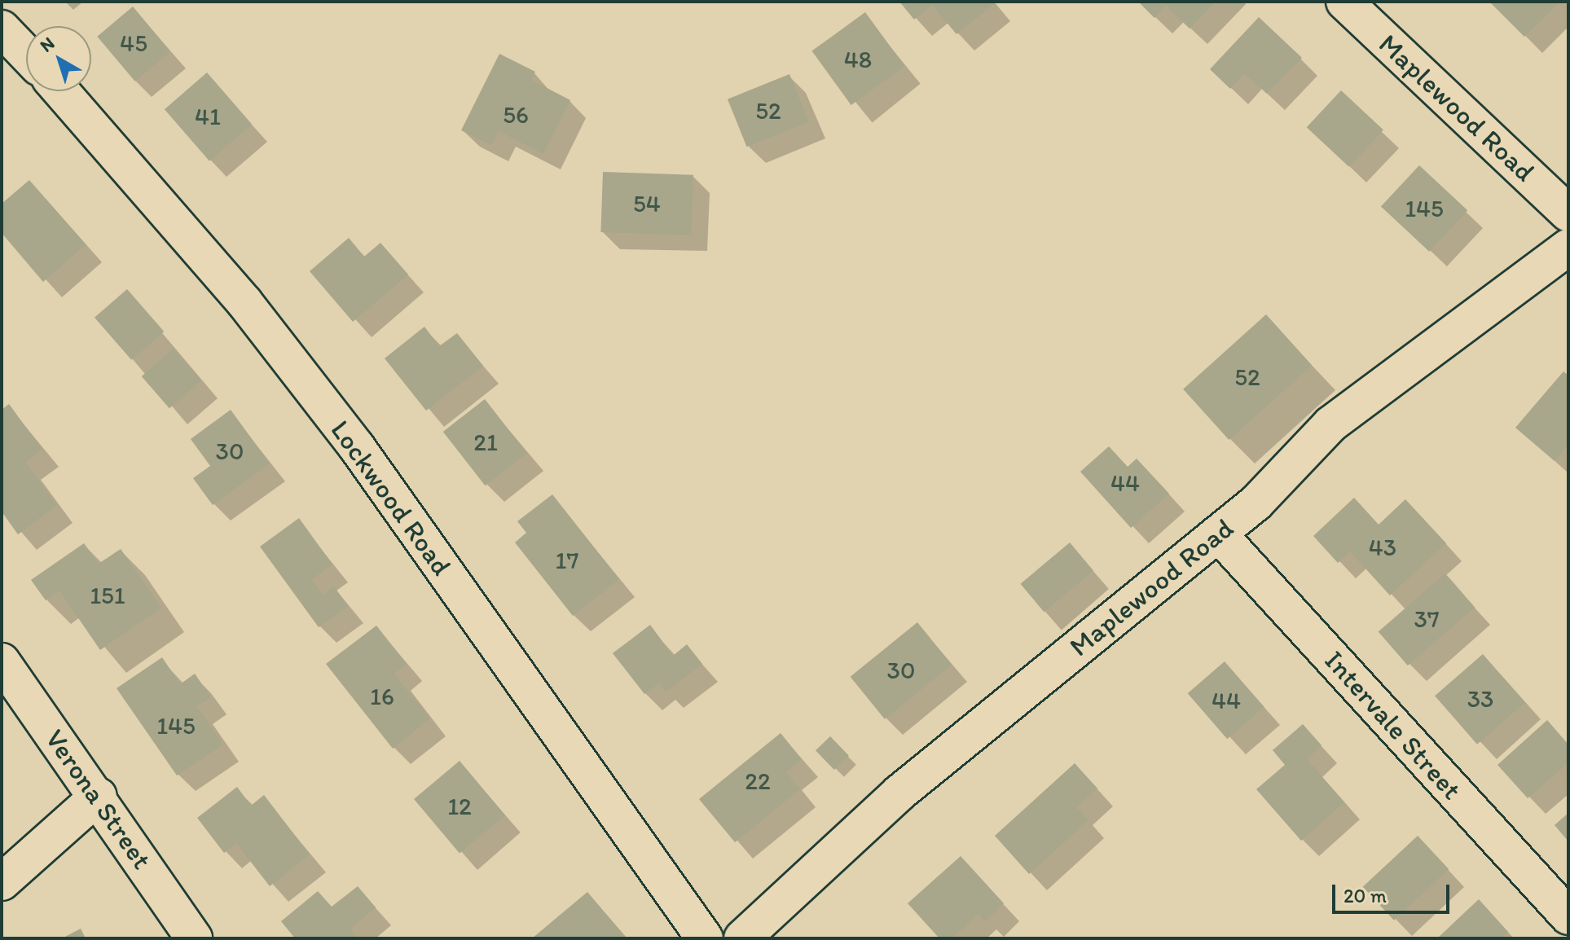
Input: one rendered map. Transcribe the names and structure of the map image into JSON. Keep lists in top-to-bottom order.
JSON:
{
  "streets": {
    "street": [
      "Maplewood Road",
      "Lockwood Road",
      "Intervale Street",
      "Verona Street"
    ]
  },
  "crossings": [
    ["Maplewood Road", "Intervale Street"]
  ],
  "house_numbers": [
    "45",
    "48",
    "52",
    "56",
    "41",
    "54",
    "145",
    "52",
    "21",
    "30",
    "44",
    "43",
    "17",
    "151",
    "37",
    "30",
    "16",
    "33",
    "44",
    "145",
    "22",
    "12"
  ],
  "scale_bar": "20 m",
  "north": "top left"
}
